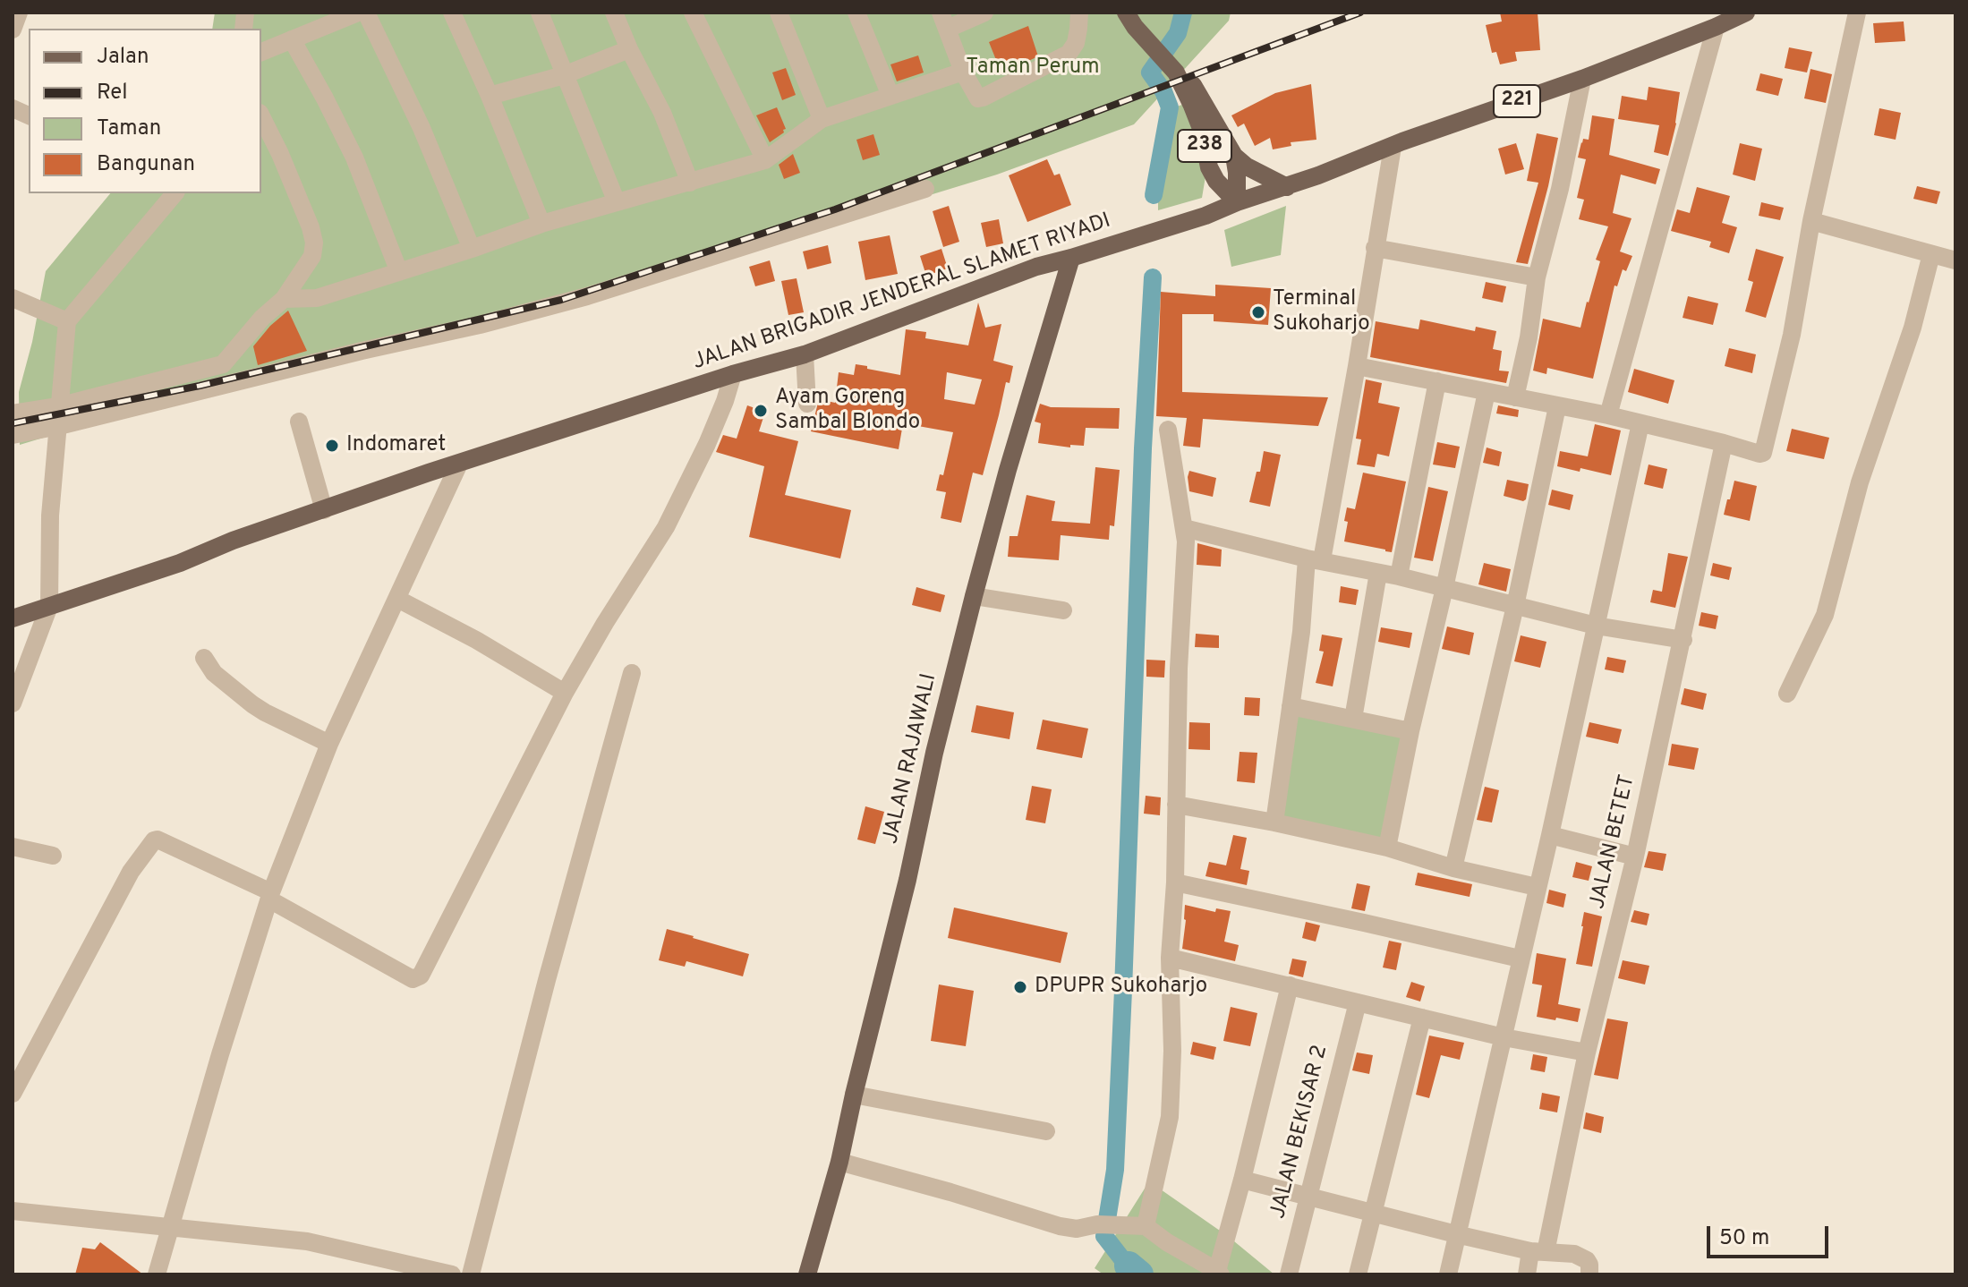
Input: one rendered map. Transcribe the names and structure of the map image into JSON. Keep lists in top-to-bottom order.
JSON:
{
  "streets": {
    "main road": [
      "221",
      "238",
      "JALAN BRIGADIR JENDERAL SLAMET RIYADI",
      "JALAN RAJAWALI"
    ],
    "street": ["JALAN BETET", "JALAN BEKISAR 2"]
  },
  "crossings": [
    ["221", "238"],
    ["221", "JALAN BRIGADIR JENDERAL SLAMET RIYADI"],
    ["238", "JALAN BRIGADIR JENDERAL SLAMET RIYADI"],
    ["JALAN BRIGADIR JENDERAL SLAMET RIYADI", "JALAN RAJAWALI"]
  ],
  "parks": ["Taman Perum"],
  "places": [
    "Terminal Sukoharjo",
    "Ayam Goreng Sambal Blondo",
    "Indomaret",
    "DPUPR Sukoharjo"
  ],
  "legend": [
    "Jalan",
    "Rel",
    "Taman",
    "Bangunan"
  ],
  "scale_bar": "50 m"
}
